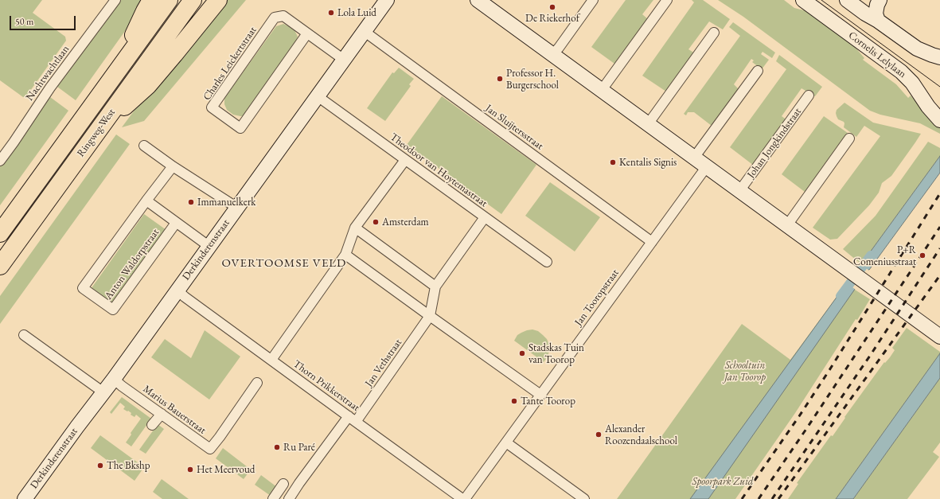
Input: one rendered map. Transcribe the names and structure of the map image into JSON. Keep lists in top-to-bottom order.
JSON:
{
  "streets": {
    "highway": ["Ringweg-West"],
    "street": [
      "Cornelis Lelylaan",
      "Charles Leickertstraat",
      "Nachtwachtlaan",
      "Jan Sluijtersstraat",
      "Johan Jongkindstraat",
      "Theodoor van Hoytemastraat",
      "Derkinderenstraat",
      "Anton Waldorpstraat",
      "Jan Tooropstraat",
      "Jan Vethstraat",
      "Thorn Prikkerstraat",
      "Marius Bauerstraat"
    ]
  },
  "crossings": [
    ["Charles Leickertstraat", "Derkinderenstraat"],
    ["Jan Sluijtersstraat", "Derkinderenstraat"],
    ["Jan Sluijtersstraat", "Jan Tooropstraat"],
    ["Theodoor van Hoytemastraat", "Derkinderenstraat"],
    ["Derkinderenstraat", "Thorn Prikkerstraat"],
    ["Derkinderenstraat", "Marius Bauerstraat"],
    ["Jan Tooropstraat", "Thorn Prikkerstraat"],
    ["Jan Vethstraat", "Thorn Prikkerstraat"]
  ],
  "districts": ["OVERTOOMSE VELD"],
  "parks": ["Schooltuin Jan Toorop", "Spoorpark Zuid"],
  "places": [
    "De Riekerhof",
    "Lola Luid",
    "Professor H. Burgerschool",
    "Kentalis Signis",
    "Immanuelkerk",
    "Amsterdam",
    "P+R Comeniusstraat",
    "Stadskas Tuin van Toorop",
    "Tante Toorop",
    "Alexander Roozendaalschool",
    "Ru Paré",
    "The Bkshp",
    "Het Meervoud"
  ],
  "scale_bar": "50 m"
}
